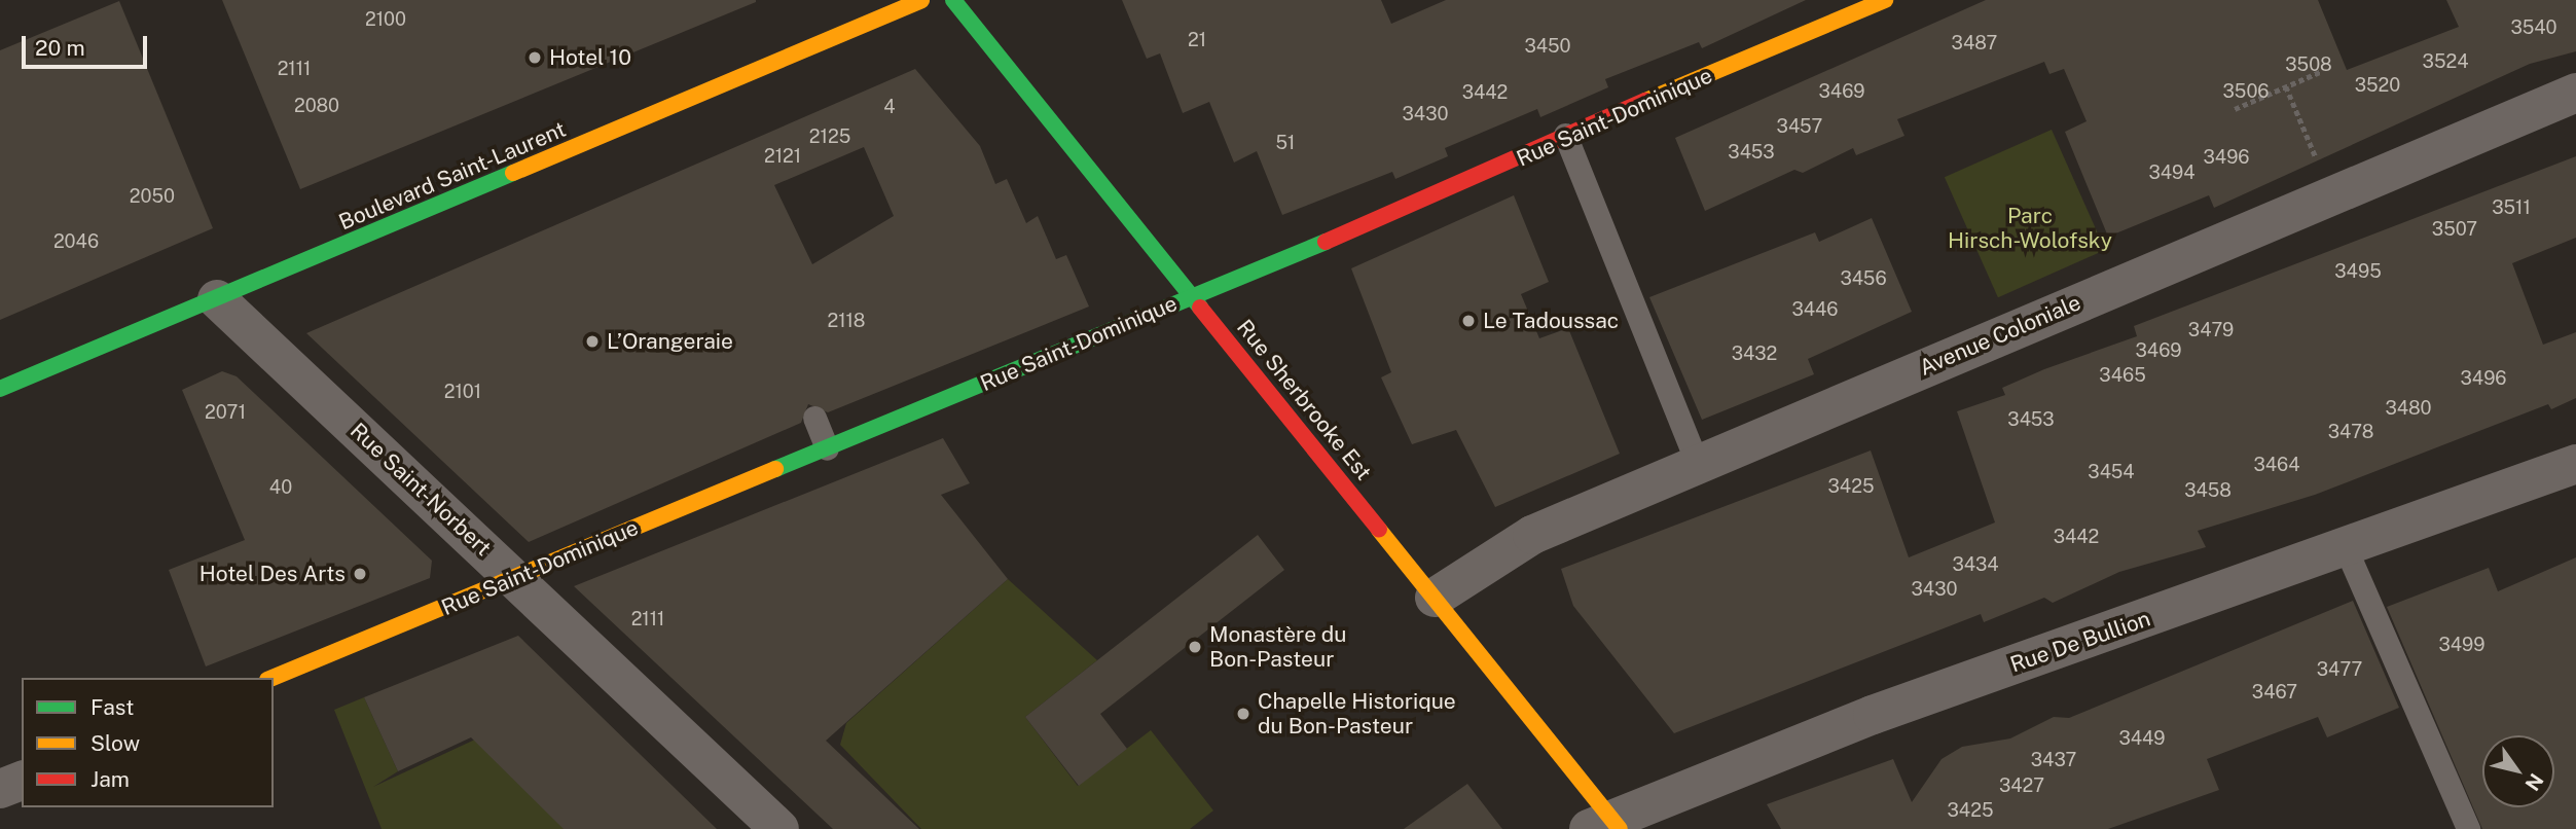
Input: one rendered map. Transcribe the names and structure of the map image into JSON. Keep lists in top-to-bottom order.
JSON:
{
  "streets": {
    "main road": ["Rue Saint-Dominique", "Boulevard Saint-Laurent", "Rue Sherbrooke Est"],
    "street": ["Avenue Coloniale", "Rue Saint-Norbert", "Rue De Bullion"]
  },
  "crossings": [
    ["Rue Saint-Dominique", "Rue Sherbrooke Est"],
    ["Rue Saint-Dominique", "Rue Saint-Norbert"],
    ["Boulevard Saint-Laurent", "Rue Saint-Norbert"],
    ["Avenue Coloniale", "Rue Sherbrooke Est"],
    ["Rue Sherbrooke Est", "Rue De Bullion"]
  ],
  "parks": ["Parc Hirsch-Wolofsky"],
  "places": [
    "Hotel 10",
    "Le Tadoussac",
    "L’Orangeraie",
    "Hotel Des Arts",
    "Monastère du Bon-Pasteur",
    "Chapelle Historique du Bon-Pasteur"
  ],
  "house_numbers": [
    "2100",
    "3540",
    "21",
    "3487",
    "3450",
    "3524",
    "3508",
    "2111",
    "3520",
    "3469",
    "3506",
    "3442",
    "2080",
    "4",
    "3430",
    "3457",
    "2125",
    "51",
    "3453",
    "2121",
    "3496",
    "3494",
    "2050",
    "3511",
    "3507",
    "2046",
    "3495",
    "3456",
    "3446",
    "2118",
    "3479",
    "3469",
    "3432",
    "3465",
    "3496",
    "2101",
    "3480",
    "2071",
    "3453",
    "3478",
    "3464",
    "3454",
    "3425",
    "40",
    "3458",
    "3442",
    "3434",
    "3430",
    "2111",
    "3499",
    "3477",
    "3467",
    "3449",
    "3437",
    "3427",
    "3425"
  ],
  "legend": ["Fast", "Slow", "Jam"],
  "scale_bar": "20 m",
  "north": "bottom right"
}
